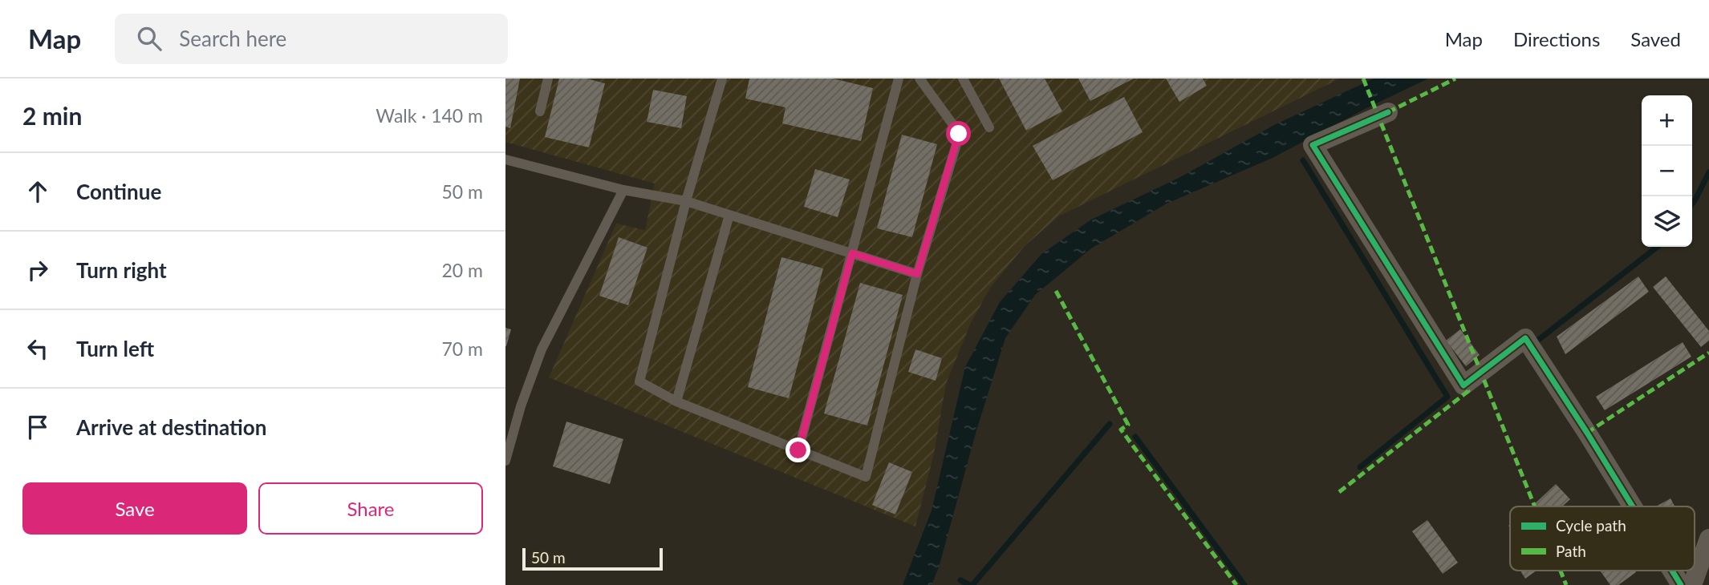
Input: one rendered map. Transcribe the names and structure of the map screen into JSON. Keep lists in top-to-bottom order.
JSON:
{
  "legend": ["Cycle path", "Path"],
  "scale_bar": "50 m",
  "page": {
    "header": "Map",
    "search": "Search here",
    "nav": ["Map", "Directions", "Saved"],
    "heading": ["2 min", "Walk · 140 m"],
    "map_buttons": ["+", "−"],
    "list": [
      ["Continue", "50 m"],
      ["Turn right", "20 m"],
      ["Turn left", "70 m"],
      "Arrive at destination"
    ],
    "buttons": ["Save", "Share"],
    "scale": "50 m"
  }
}
